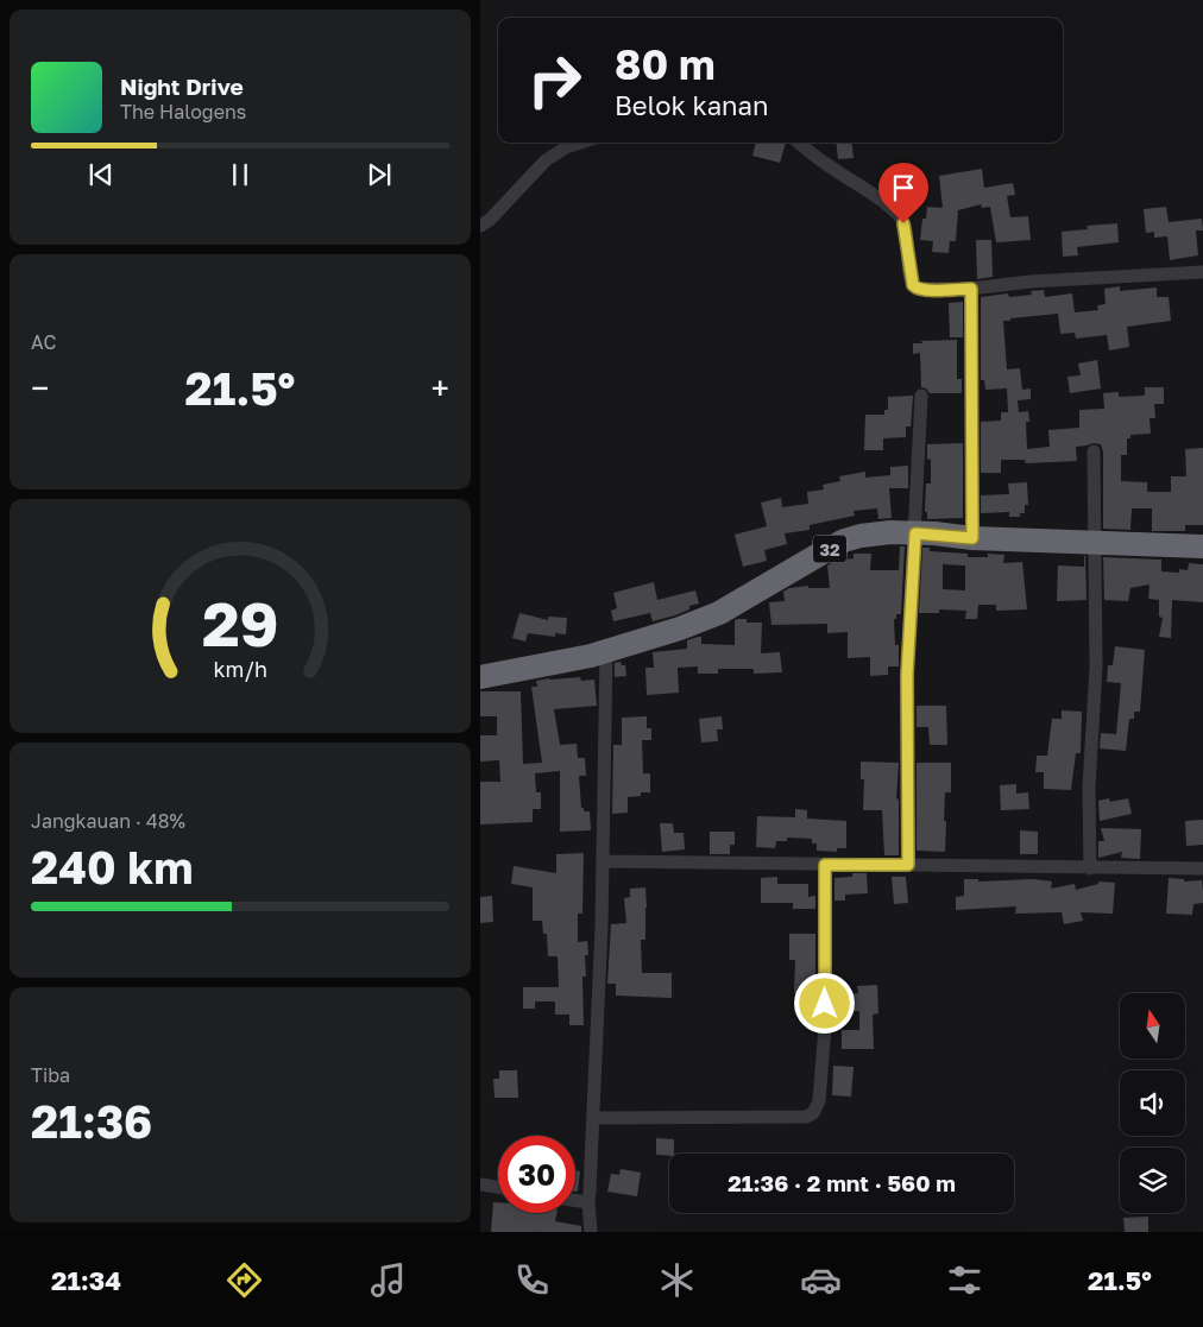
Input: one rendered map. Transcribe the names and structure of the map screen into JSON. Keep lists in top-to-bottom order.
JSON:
{
  "streets": {
    "highway": ["32"]
  },
  "north": "top",
  "page": {
    "turn": ["80 m", "Belok kanan"],
    "song": ["Night Drive", "The Halogens"],
    "tile": [
      "AC",
      ["Jangkauan · 48%", "240 km"],
      ["Tiba", "21:36"]
    ],
    "heat": ["−", "21.5°", "+"],
    "limit": "30",
    "trip": "21:36 · 2 mnt · 560 m",
    "tabs": ["21:34", "21.5°"],
    "gauge": ["29", "km/h"]
  }
}
